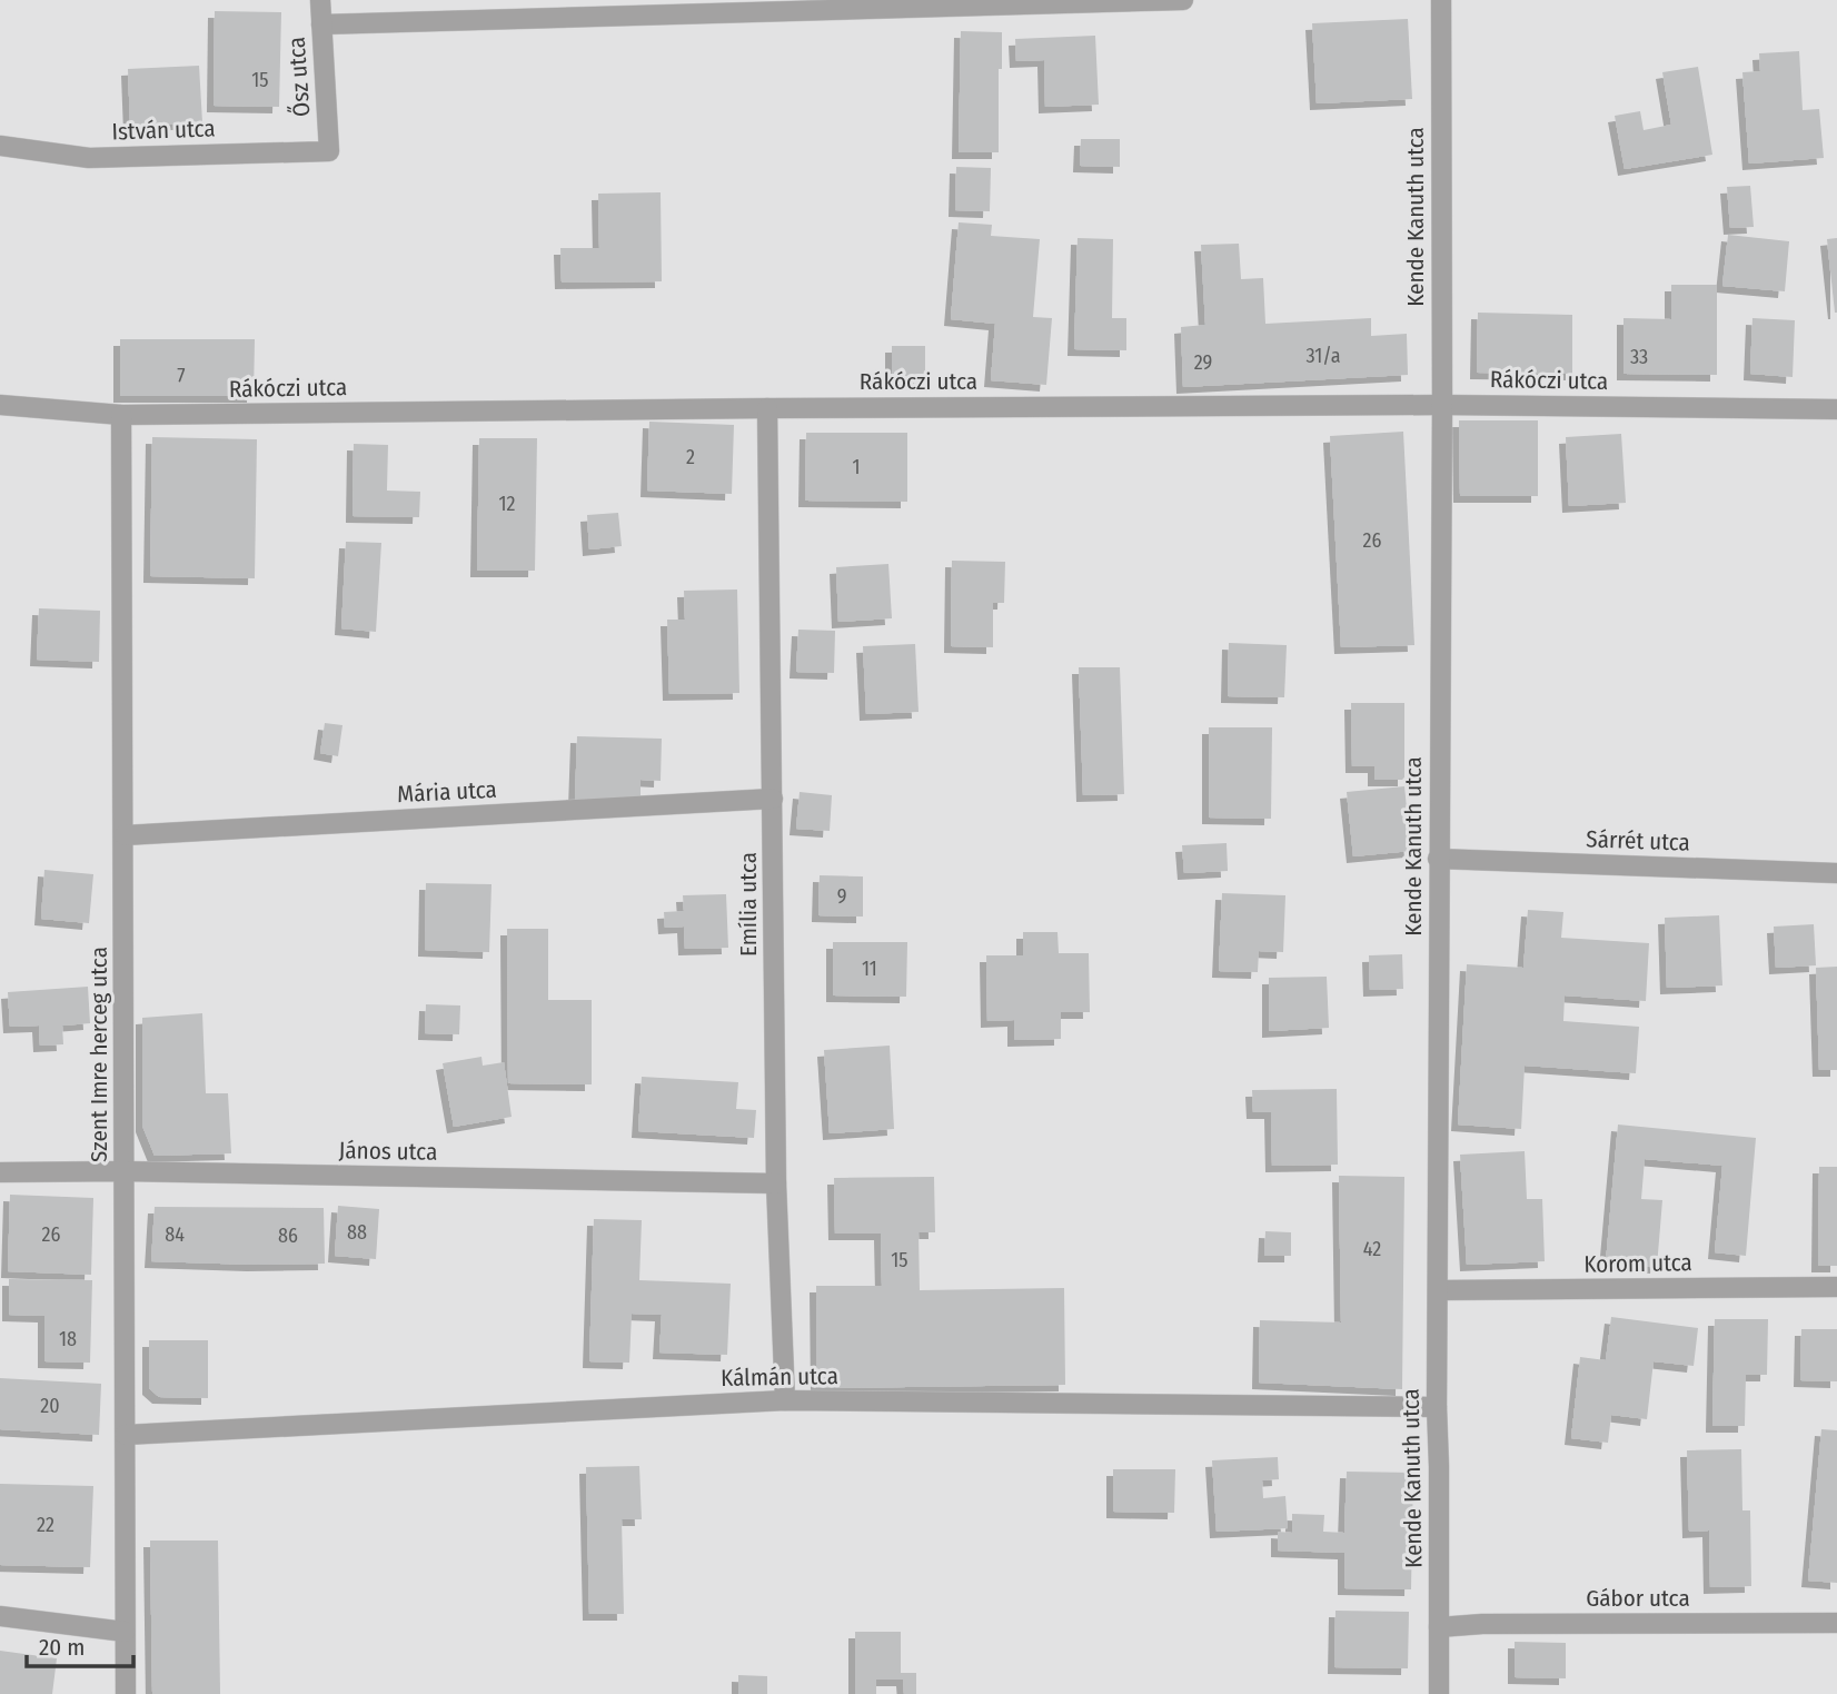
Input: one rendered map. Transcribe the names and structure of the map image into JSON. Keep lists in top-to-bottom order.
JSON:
{
  "streets": {
    "street": [
      "Ősz utca",
      "István utca",
      "Kende Kanuth utca",
      "Rákóczi utca",
      "Mária utca",
      "Sárrét utca",
      "Emília utca",
      "Szent Imre herceg utca",
      "János utca",
      "Korom utca",
      "Kálmán utca",
      "Gábor utca"
    ]
  },
  "crossings": [
    ["Ősz utca", "István utca"],
    ["Kende Kanuth utca", "Rákóczi utca"],
    ["Kende Kanuth utca", "Sárrét utca"],
    ["Kende Kanuth utca", "Korom utca"],
    ["Kende Kanuth utca", "Kálmán utca"],
    ["Kende Kanuth utca", "Gábor utca"],
    ["Rákóczi utca", "Emília utca"],
    ["Rákóczi utca", "Szent Imre herceg utca"],
    ["Mária utca", "Emília utca"],
    ["Mária utca", "Szent Imre herceg utca"],
    ["Emília utca", "János utca"],
    ["Emília utca", "Kálmán utca"],
    ["Szent Imre herceg utca", "János utca"],
    ["Szent Imre herceg utca", "Kálmán utca"]
  ],
  "house_numbers": [
    "15",
    "31/a",
    "33",
    "29",
    "7",
    "2",
    "1",
    "12",
    "26",
    "9",
    "11",
    "88",
    "26",
    "84",
    "86",
    "42",
    "15",
    "18",
    "20",
    "22"
  ],
  "scale_bar": "20 m"
}
